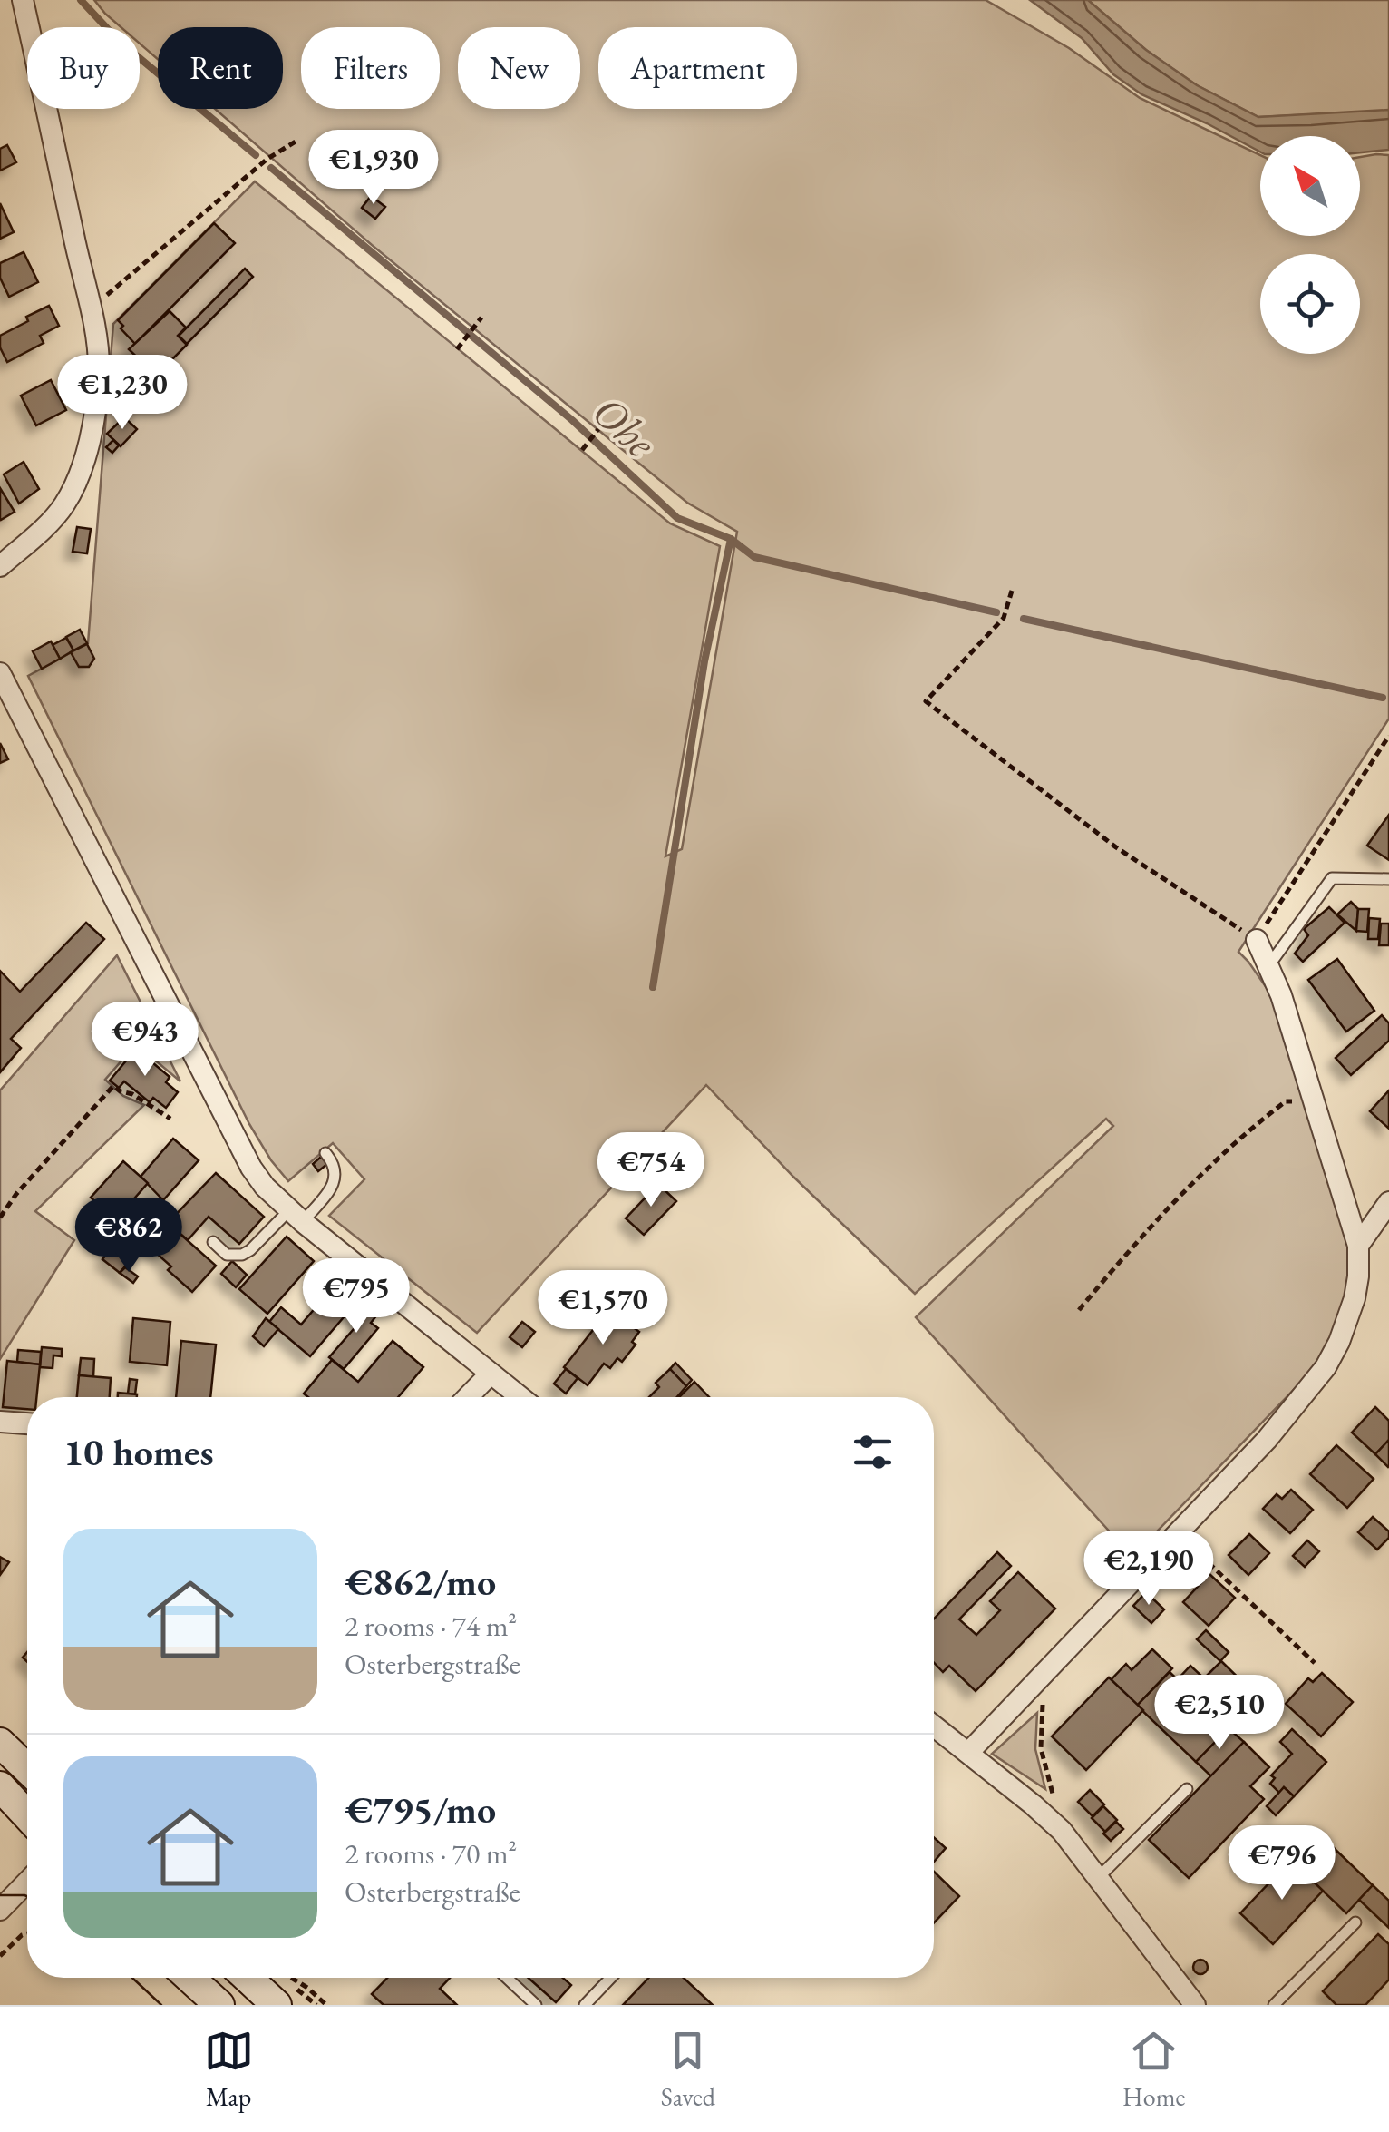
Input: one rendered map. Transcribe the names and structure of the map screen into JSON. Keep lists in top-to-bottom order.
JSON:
{
  "water": ["Ohe"],
  "north": "top left",
  "page": {
    "chip": [
      "Buy",
      "Rent",
      "Filters",
      "New",
      "Apartment"
    ],
    "price": [
      "€1,930",
      "€1,230",
      "€943",
      "€754",
      "€862",
      "€795",
      "€1,570",
      "€2,190",
      "€2,510",
      "€796"
    ],
    "heading": "10 homes",
    "list": [
      {
        "name": "€862/mo",
        "note": "2 rooms · 74 m² · Osterbergstraße"
      },
      {
        "name": "€795/mo",
        "note": "2 rooms · 70 m² · Osterbergstraße"
      }
    ],
    "tabs": ["Map", "Saved", "Home"]
  }
}
